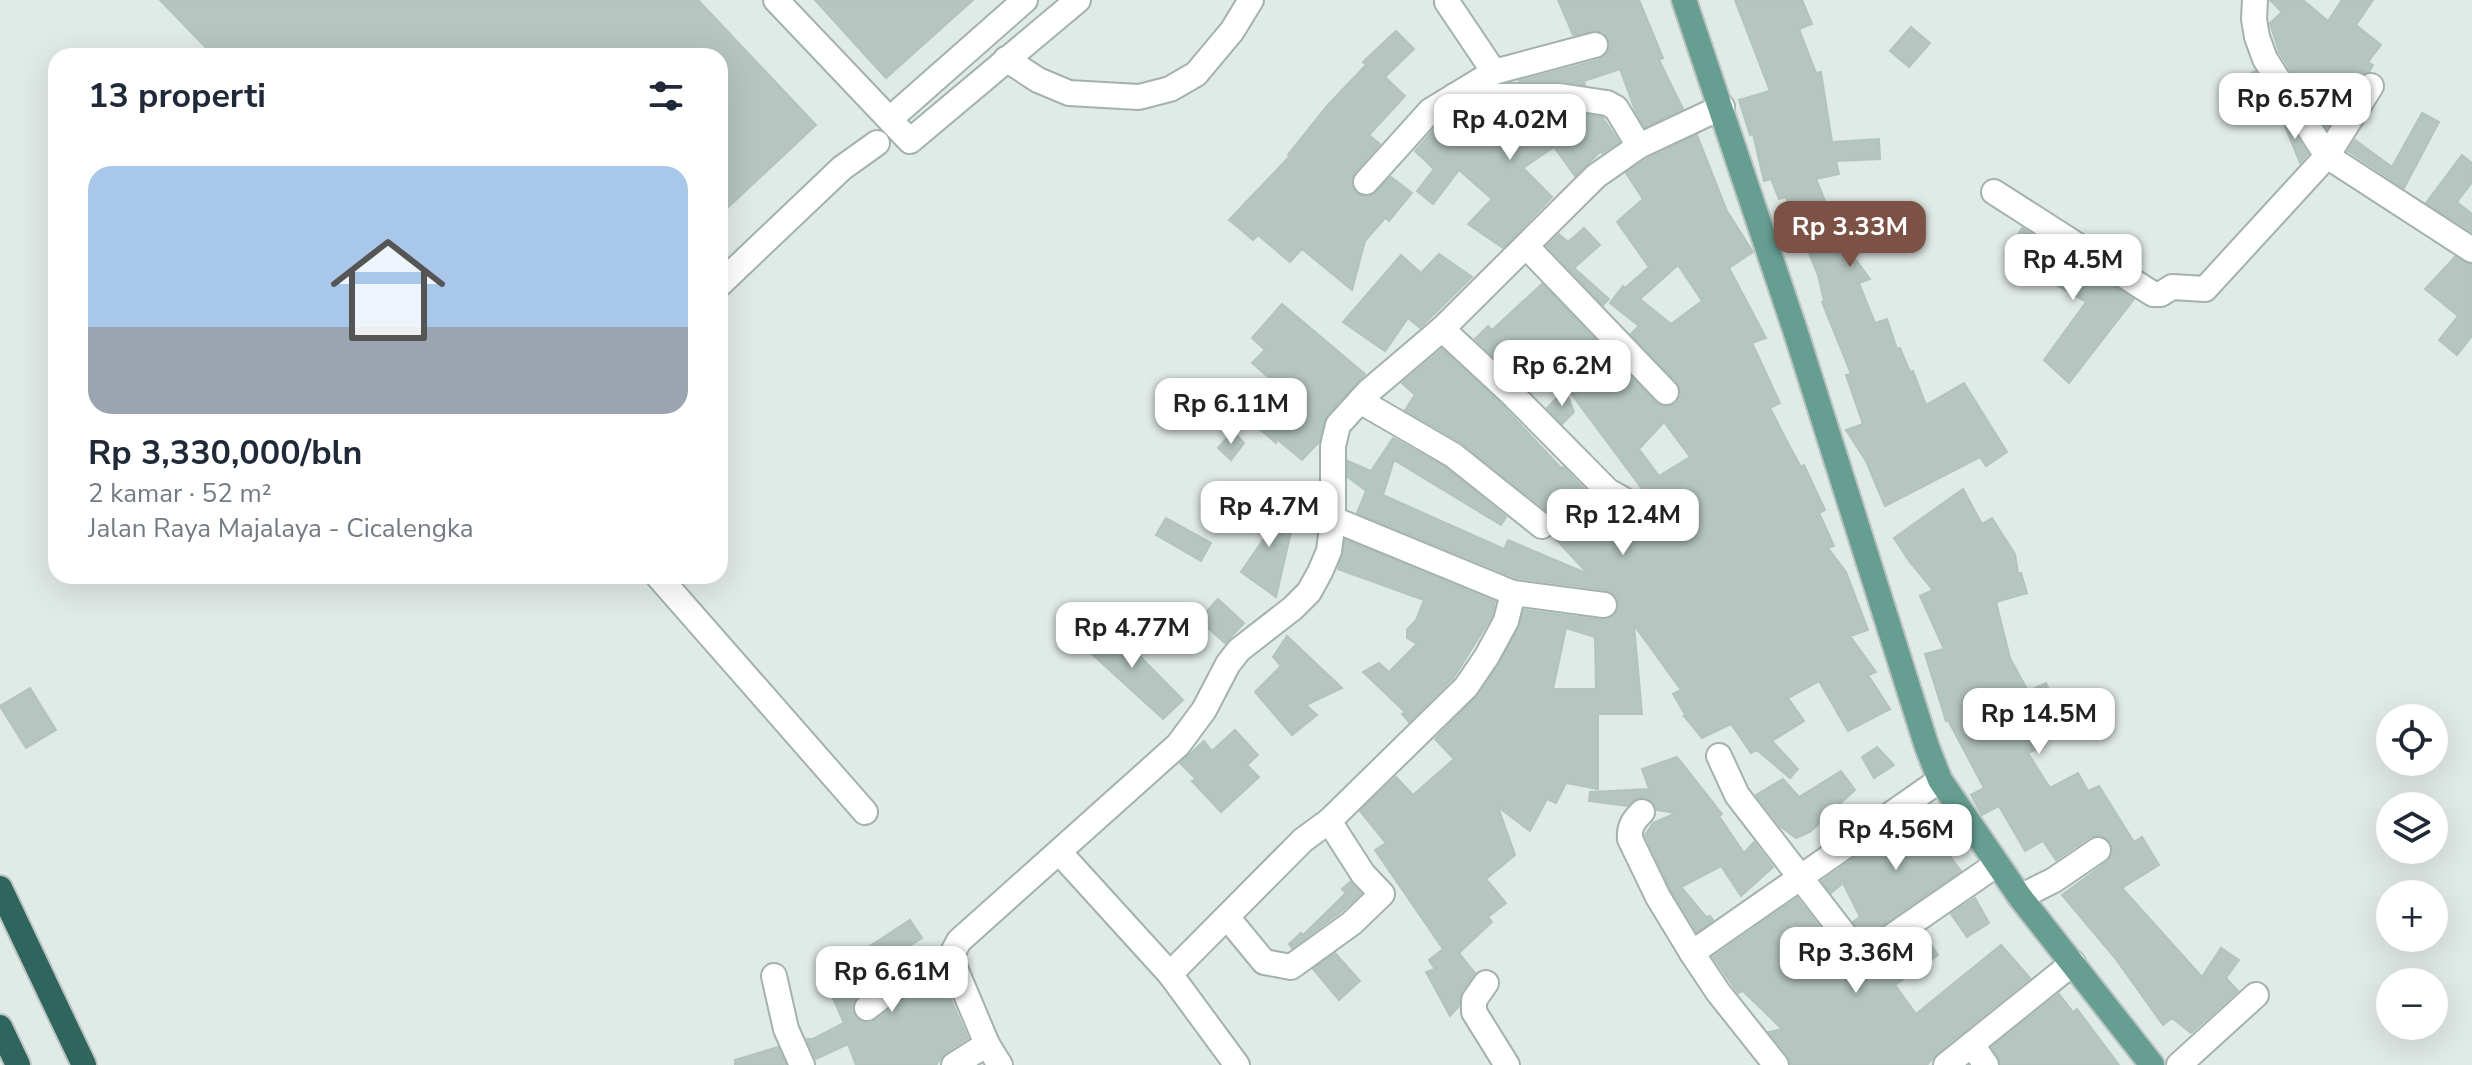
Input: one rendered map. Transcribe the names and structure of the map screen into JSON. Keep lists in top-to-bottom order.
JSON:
{
  "page": {
    "heading": "13 properti",
    "price": [
      "Rp 6.57M",
      "Rp 4.02M",
      "Rp 3.33M",
      "Rp 4.5M",
      "Rp 6.2M",
      "Rp 6.11M",
      "Rp 4.7M",
      "Rp 12.4M",
      "Rp 4.77M",
      "Rp 14.5M",
      "Rp 4.56M",
      "Rp 3.36M",
      "Rp 6.61M"
    ],
    "list": [
      {
        "name": "Rp 3,330,000/bln",
        "note": "2 kamar · 52 m² · Jalan Raya Majalaya - Cicalengka"
      }
    ],
    "map_buttons": ["+", "−"]
  }
}
